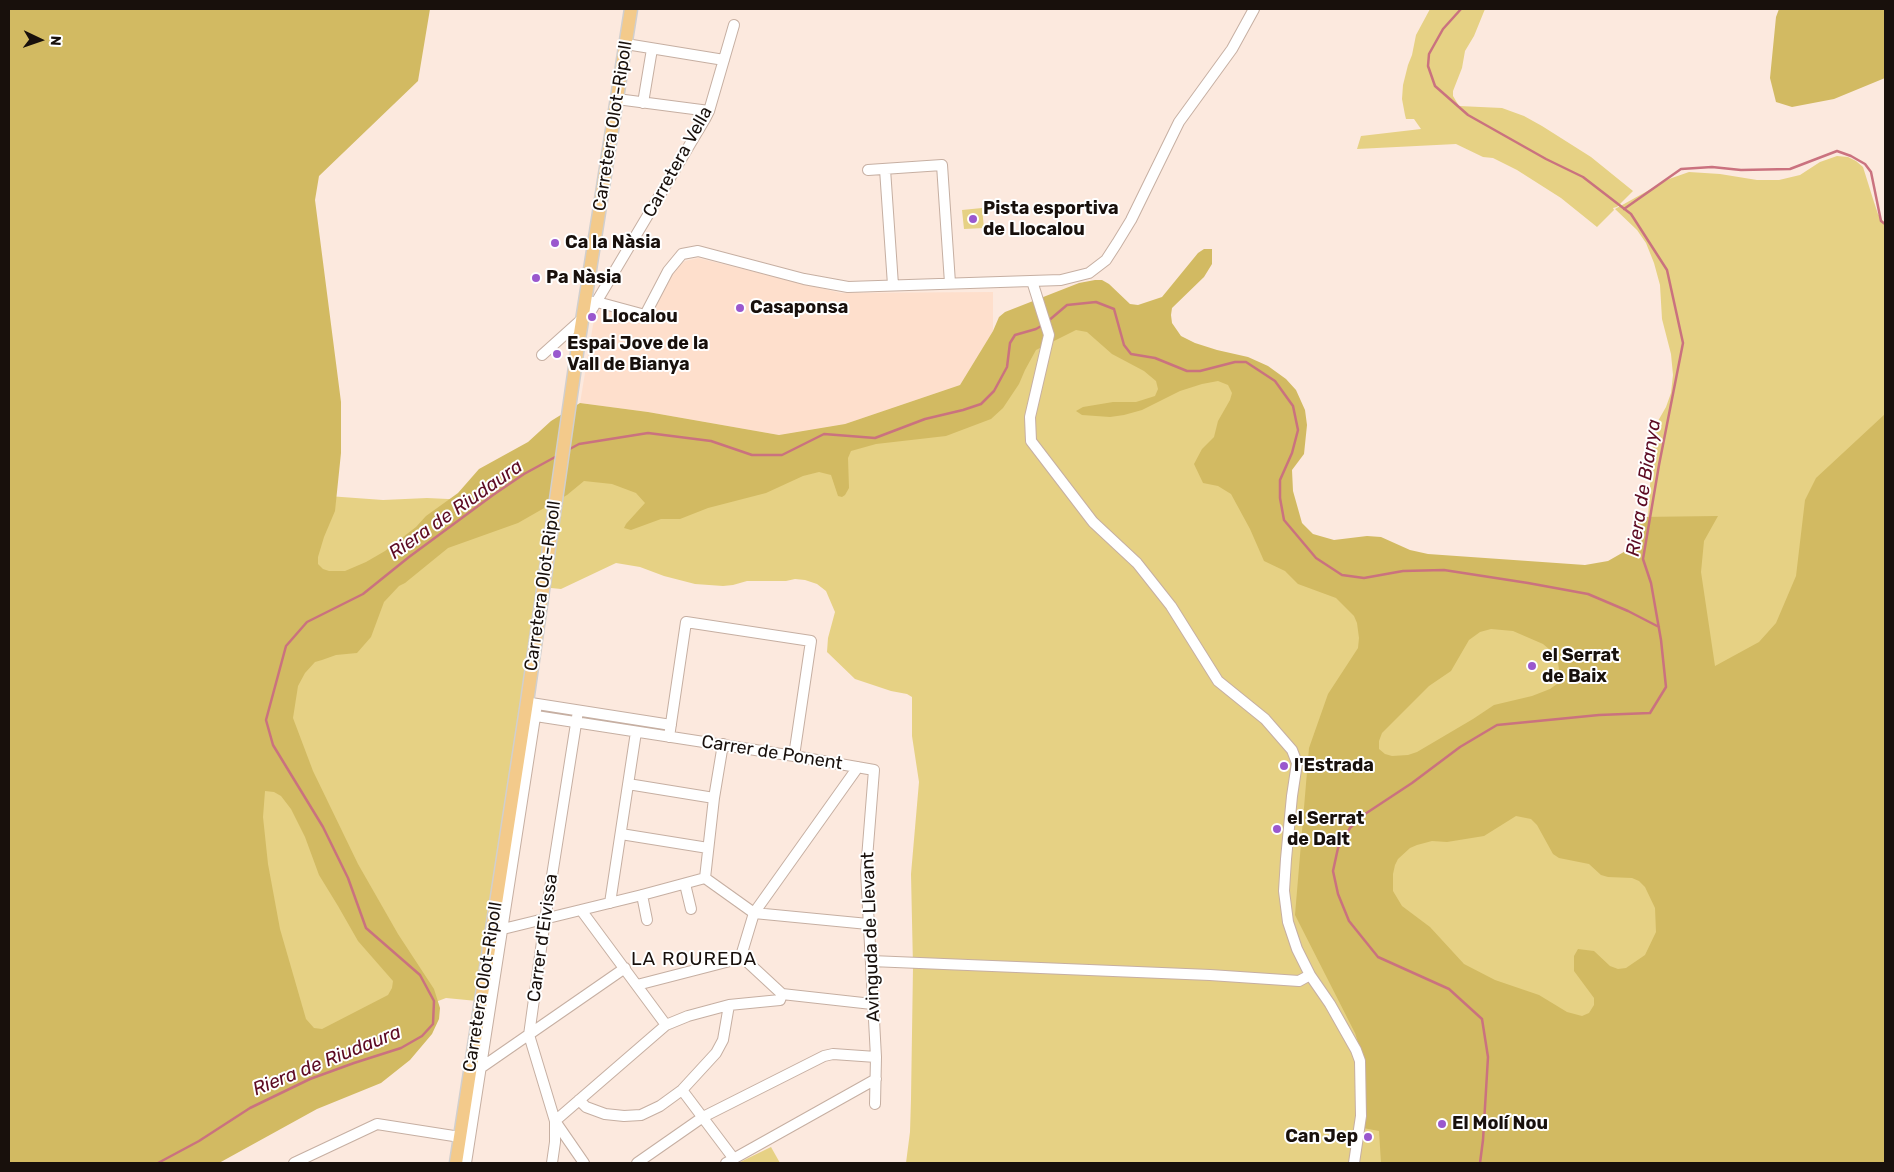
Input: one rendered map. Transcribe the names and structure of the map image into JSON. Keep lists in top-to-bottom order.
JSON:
{
  "streets": {
    "main road": ["Carretera Olot-Ripoll"],
    "street": [
      "Carretera Vella",
      "Carrer de Ponent",
      "Avinguda de Llevant",
      "Carrer d'Eivissa"
    ]
  },
  "crossings": [
    ["Carretera Olot-Ripoll", "Carretera Vella"],
    ["Carrer de Ponent", "Avinguda de Llevant"],
    ["Carrer de Ponent", "Carrer d'Eivissa"]
  ],
  "districts": ["LA ROUREDA"],
  "water": ["Riera de Bianya", "Riera de Riudaura"],
  "places": [
    "Pista esportiva de Llocalou",
    "Ca la Nàsia",
    "Pa Nàsia",
    "Casaponsa",
    "Llocalou",
    "Espai Jove de la Vall de Bianya",
    "el Serrat de Baix",
    "l'Estrada",
    "el Serrat de Dalt",
    "El Molí Nou",
    "Can Jep"
  ],
  "north": "right"
}
